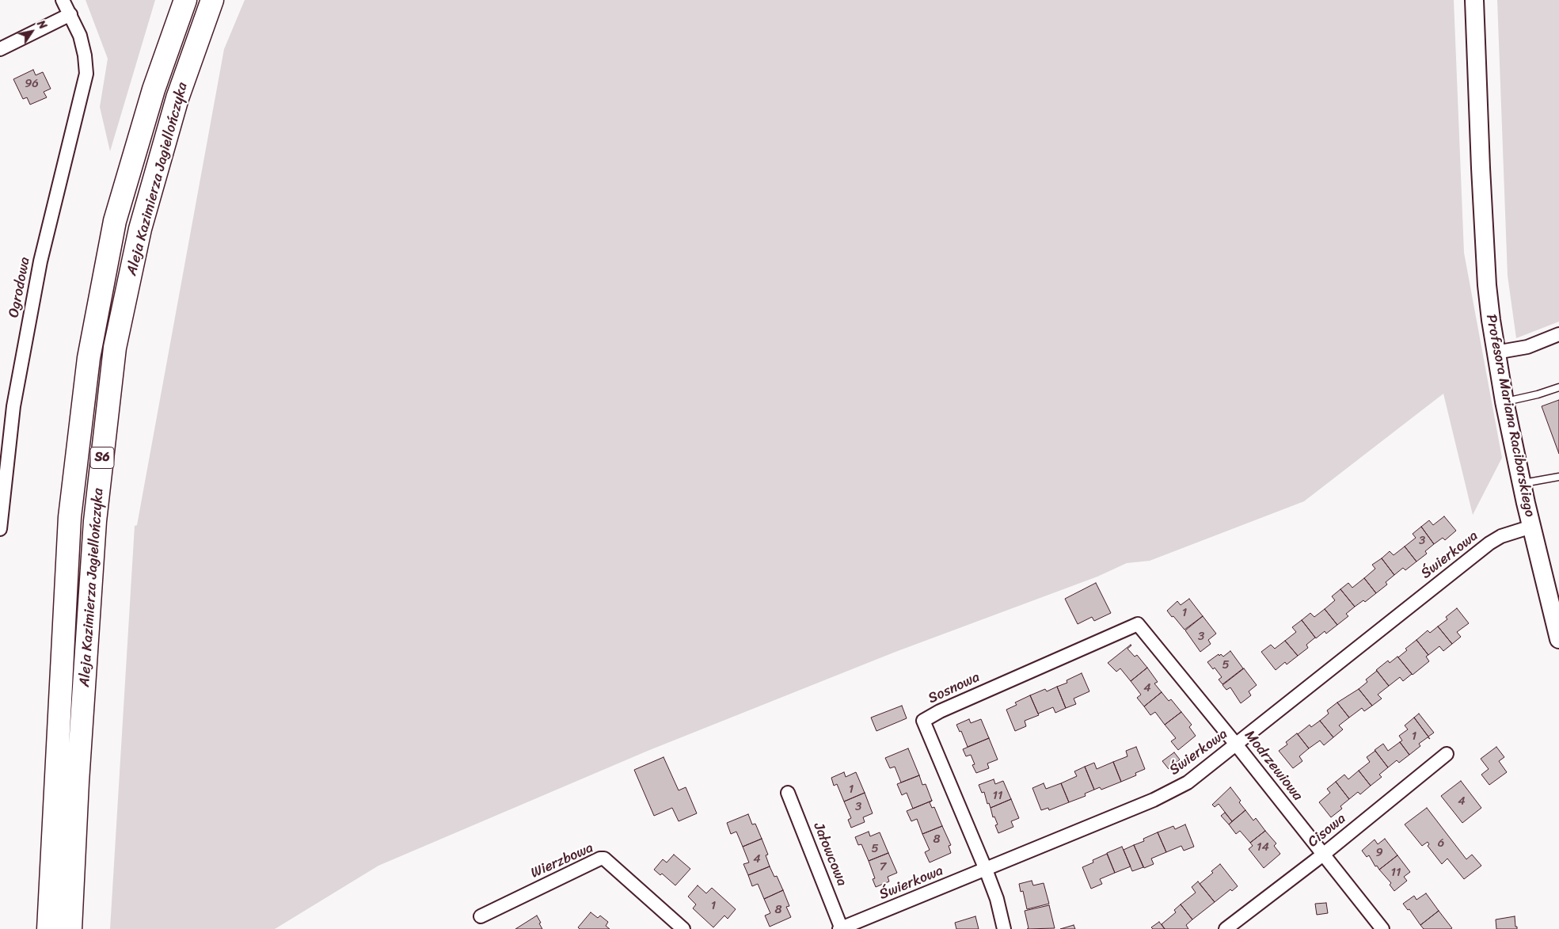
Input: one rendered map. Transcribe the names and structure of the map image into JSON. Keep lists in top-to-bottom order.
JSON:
{
  "streets": {
    "highway": ["Aleja Kazimierza Jagiellończyka", "S6"],
    "main road": ["Profesora Mariana Raciborskiego"],
    "street": [
      "Ogrodowa",
      "Świerkowa",
      "Sosnowa",
      "Modrzewiowa",
      "Cisowa",
      "Jałowcowa",
      "Wierzbowa"
    ]
  },
  "crossings": [
    ["Profesora Mariana Raciborskiego", "Świerkowa"],
    ["Świerkowa", "Sosnowa"],
    ["Świerkowa", "Modrzewiowa"],
    ["Świerkowa", "Jałowcowa"],
    ["Sosnowa", "Modrzewiowa"],
    ["Modrzewiowa", "Cisowa"]
  ],
  "house_numbers": [
    "96",
    "3",
    "1",
    "3",
    "5",
    "4",
    "1",
    "1",
    "11",
    "4",
    "3",
    "8",
    "6",
    "14",
    "5",
    "9",
    "4",
    "7",
    "11",
    "1",
    "8"
  ],
  "north": "top right"
}
